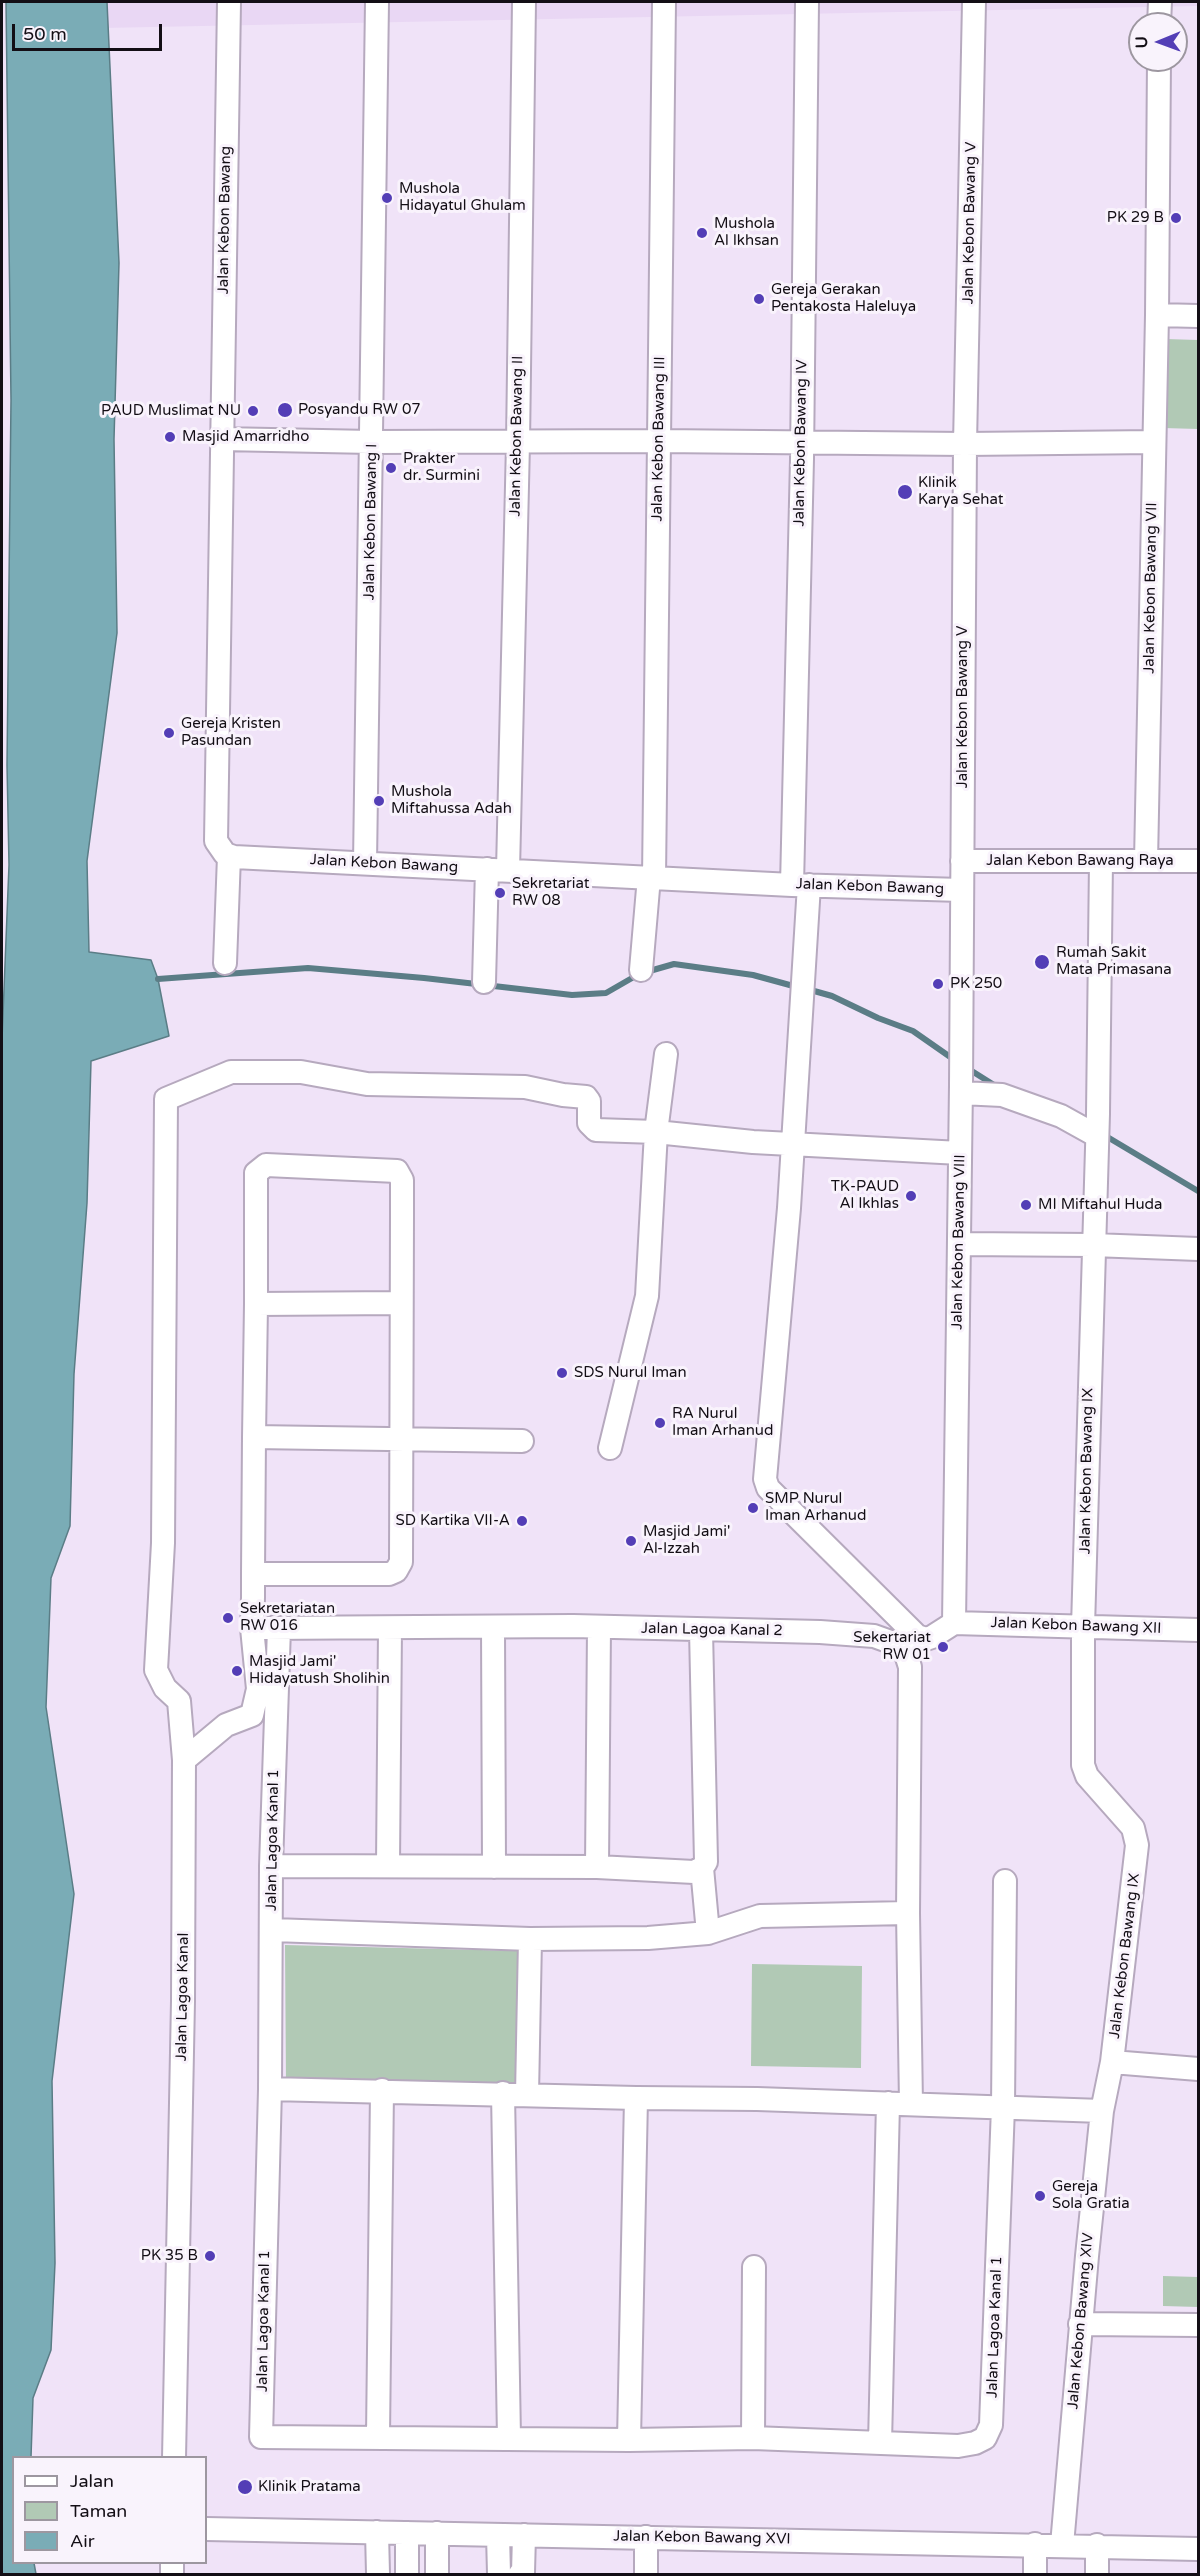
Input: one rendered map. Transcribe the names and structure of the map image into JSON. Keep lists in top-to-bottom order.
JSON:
{
  "streets": {
    "street": [
      "Jalan Kebon Bawang",
      "Jalan Kebon Bawang V",
      "Jalan Kebon Bawang II",
      "Jalan Kebon Bawang III",
      "Jalan Kebon Bawang IV",
      "Jalan Kebon Bawang I",
      "Jalan Kebon Bawang VII",
      "Jalan Kebon Bawang Raya",
      "Jalan Kebon Bawang VIII",
      "Jalan Kebon Bawang IX",
      "Jalan Kebon Bawang XII",
      "Jalan Lagoa Kanal 2",
      "Jalan Lagoa Kanal 1",
      "Jalan Lagoa Kanal",
      "Jalan Kebon Bawang XIV",
      "Jalan Kebon Bawang XVI"
    ]
  },
  "crossings": [
    ["Jalan Kebon Bawang", "Jalan Kebon Bawang II"],
    ["Jalan Kebon Bawang", "Jalan Kebon Bawang III"],
    ["Jalan Kebon Bawang", "Jalan Kebon Bawang IV"],
    ["Jalan Kebon Bawang", "Jalan Kebon Bawang I"],
    ["Jalan Kebon Bawang", "Jalan Kebon Bawang VIII"],
    ["Jalan Kebon Bawang V", "Jalan Kebon Bawang Raya"],
    ["Jalan Kebon Bawang V", "Jalan Kebon Bawang VIII"],
    ["Jalan Kebon Bawang IV", "Jalan Kebon Bawang VIII"],
    ["Jalan Kebon Bawang IV", "Jalan Kebon Bawang XII"],
    ["Jalan Kebon Bawang VII", "Jalan Kebon Bawang Raya"],
    ["Jalan Kebon Bawang Raya", "Jalan Kebon Bawang VIII"],
    ["Jalan Kebon Bawang Raya", "Jalan Kebon Bawang IX"],
    ["Jalan Kebon Bawang VIII", "Jalan Kebon Bawang XII"],
    ["Jalan Kebon Bawang IX", "Jalan Kebon Bawang XII"],
    ["Jalan Kebon Bawang IX", "Jalan Kebon Bawang XIV"],
    ["Jalan Lagoa Kanal 2", "Jalan Lagoa Kanal 1"],
    ["Jalan Kebon Bawang XIV", "Jalan Kebon Bawang XVI"]
  ],
  "places": [
    "Mushola Hidayatul Ghulam",
    "PK 29 B",
    "Mushola Al Ikhsan",
    "Gereja Gerakan Pentakosta Haleluya",
    "Posyandu RW 07",
    "PAUD Muslimat NU",
    "Masjid Amarridho",
    "Prakter dr. Surmini",
    "Klinik Karya Sehat",
    "Gereja Kristen Pasundan",
    "Mushola Miftahussa Adah",
    "Sekretariat RW 08",
    "Rumah Sakit Mata Primasana",
    "PK 250",
    "TK-PAUD Al Ikhlas",
    "MI Miftahul Huda",
    "SDS Nurul Iman",
    "RA Nurul Iman Arhanud",
    "SMP Nurul Iman Arhanud",
    "SD Kartika VII-A",
    "Masjid Jami' Al-Izzah",
    "Sekretariatan RW 016",
    "Sekertariat RW 01",
    "Masjid Jami' Hidayatush Sholihin",
    "Gereja Sola Gratia",
    "PK 35 B",
    "Klinik Pratama"
  ],
  "legend": ["Jalan", "Taman", "Air"],
  "scale_bar": "50 m",
  "north": "left"
}
